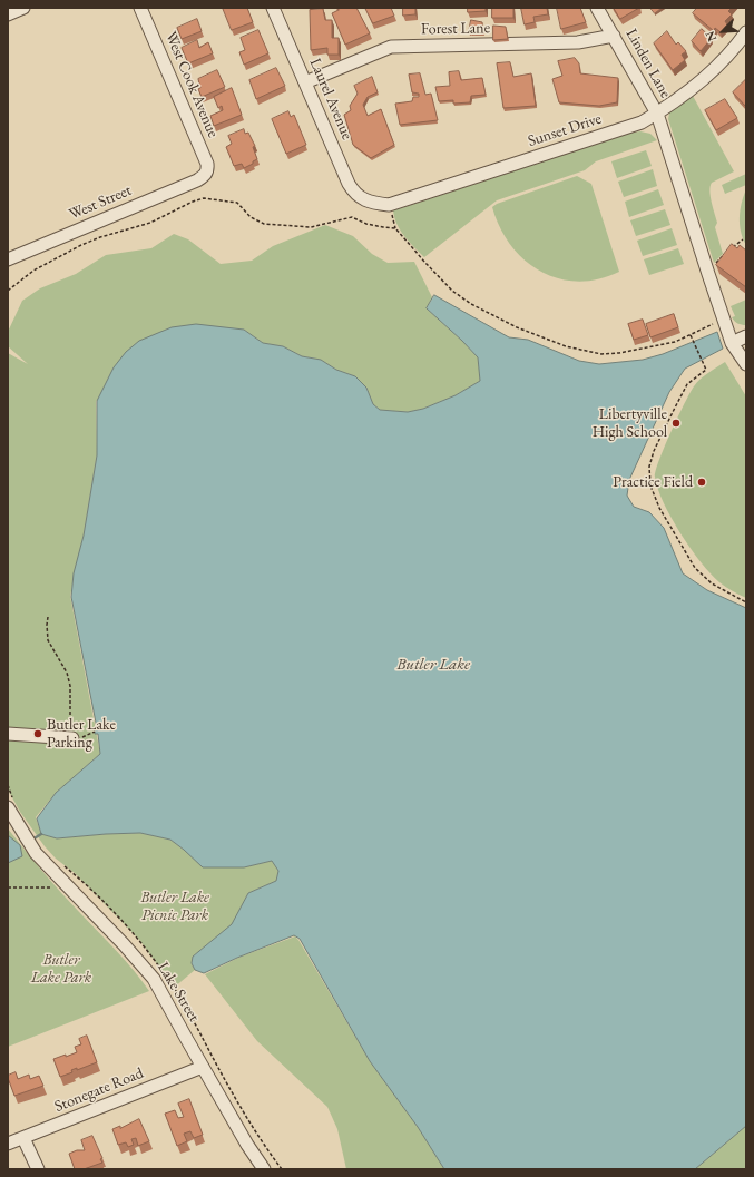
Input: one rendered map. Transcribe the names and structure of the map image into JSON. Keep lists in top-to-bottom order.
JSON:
{
  "streets": {
    "street": [
      "Forest Lane",
      "Linden Lane",
      "West Cook Avenue",
      "Laurel Avenue",
      "Sunset Drive",
      "West Street",
      "Lake Street",
      "Stonegate Road"
    ]
  },
  "crossings": [
    ["Forest Lane", "Linden Lane"],
    ["Forest Lane", "Laurel Avenue"],
    ["Linden Lane", "Sunset Drive"],
    ["West Cook Avenue", "West Street"],
    ["Laurel Avenue", "Sunset Drive"],
    ["Lake Street", "Stonegate Road"]
  ],
  "water": ["Butler Lake"],
  "parks": ["Butler Lake Picnic Park", "Butler Lake Park"],
  "places": ["Libertyville High School", "Practice Field", "Butler Lake Parking"],
  "north": "bottom left"
}
